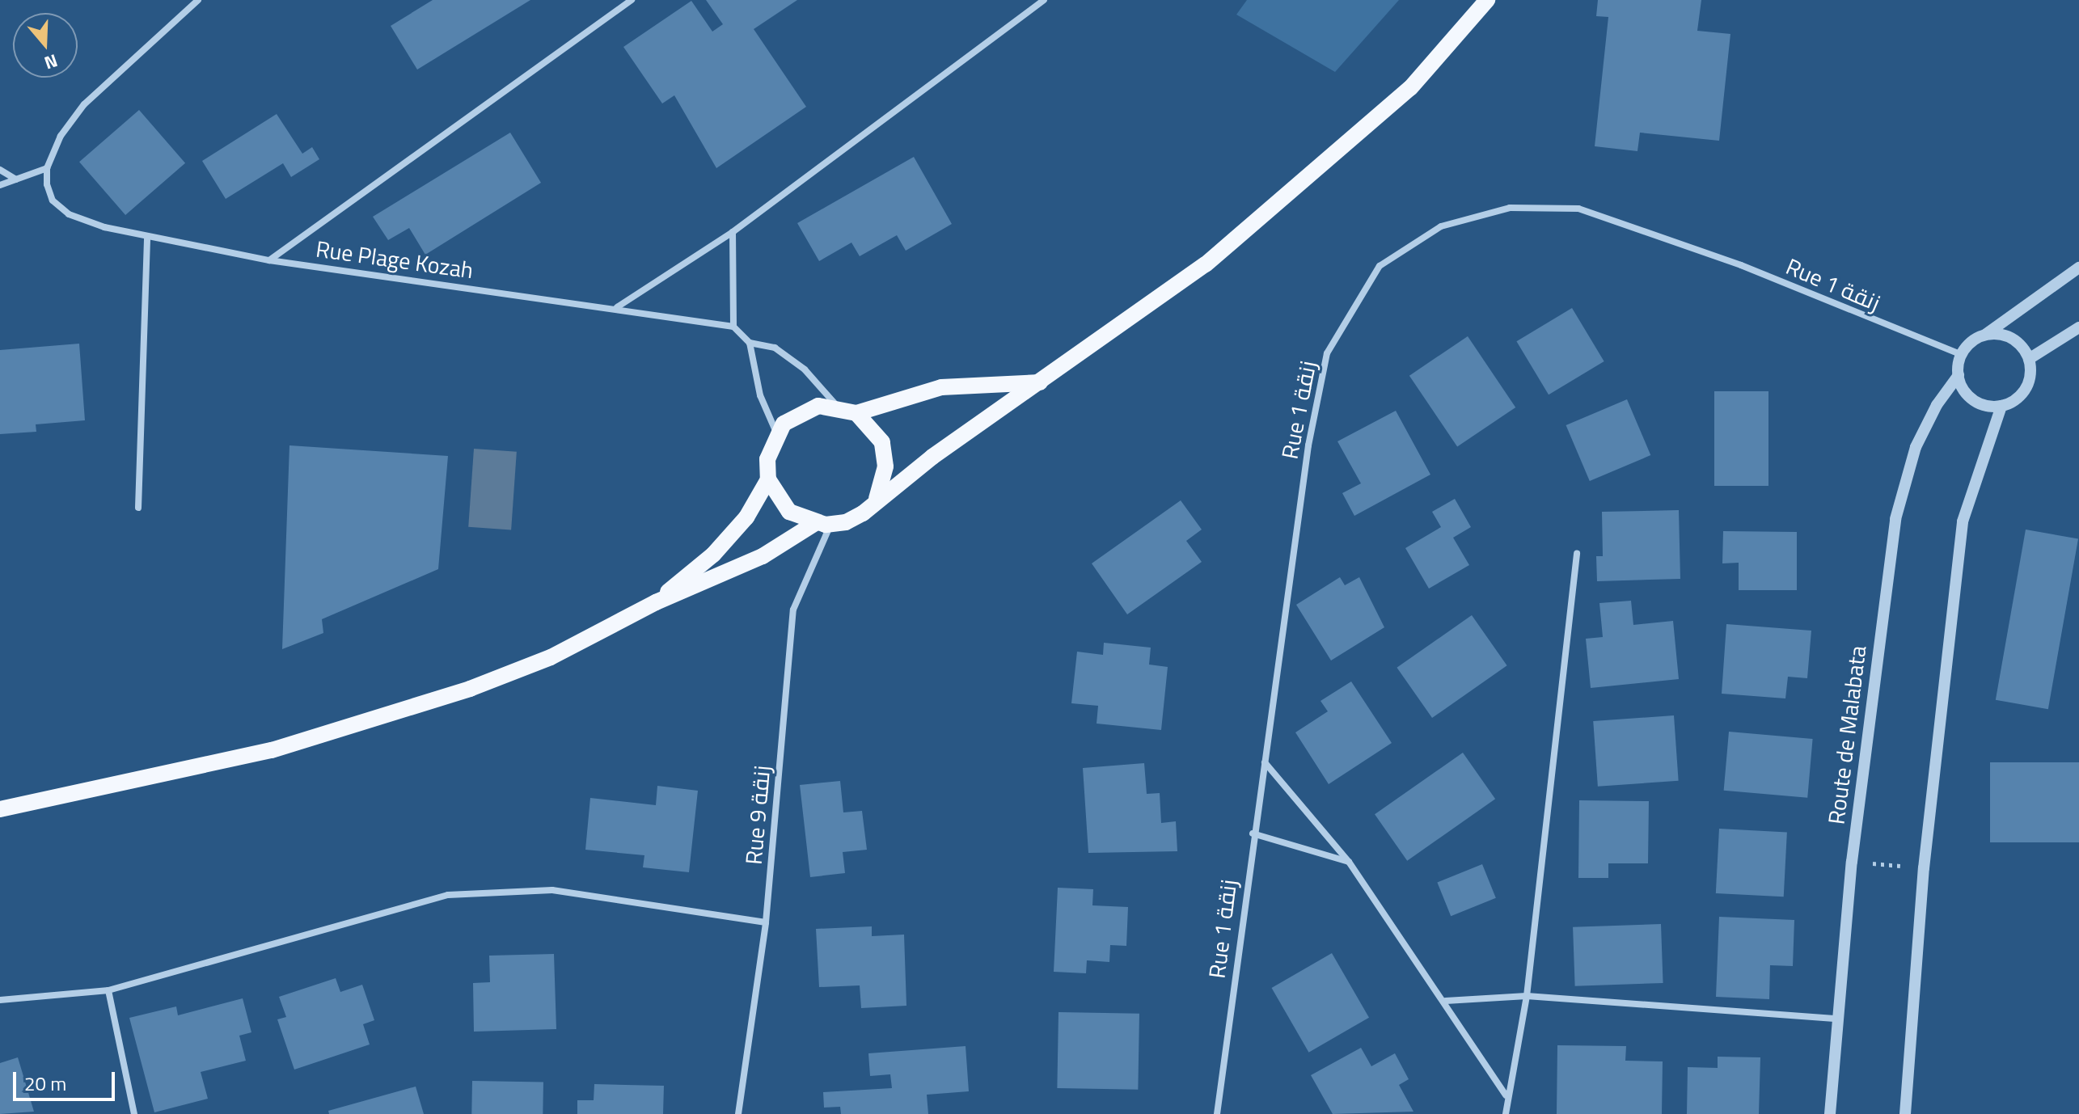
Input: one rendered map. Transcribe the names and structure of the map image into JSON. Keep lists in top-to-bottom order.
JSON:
{
  "streets": {
    "street": [
      "Rue Plage Kozah",
      "Rue 1 زنقة",
      "Route de Malabata",
      "Rue 9 زنقة"
    ]
  },
  "crossings": [
    ["Rue 1 زنقة", "Route de Malabata"]
  ],
  "scale_bar": "20 m",
  "north": "bottom"
}
